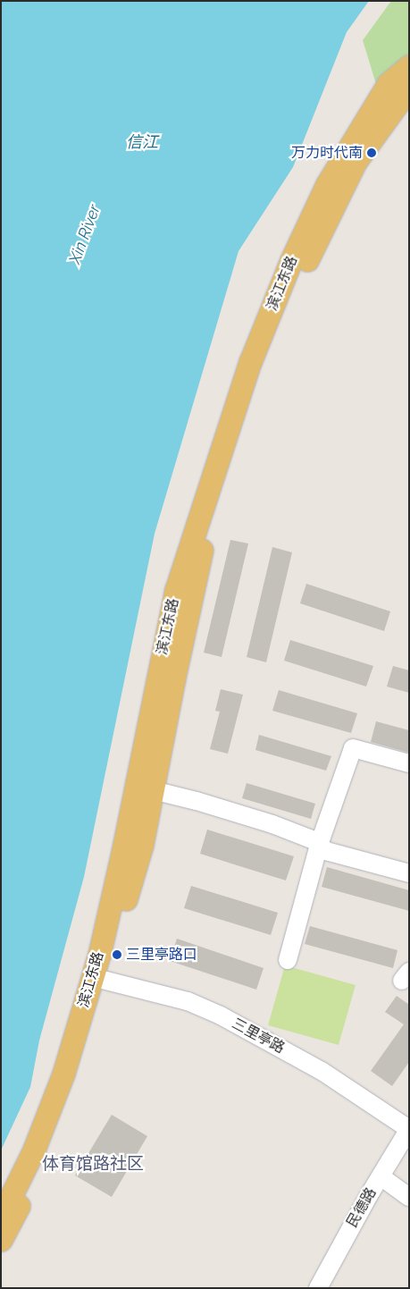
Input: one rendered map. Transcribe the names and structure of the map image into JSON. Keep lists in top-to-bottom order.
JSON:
{
  "streets": {
    "main road": ["滨江东路"],
    "street": ["三里亭路", "民德路"]
  },
  "crossings": [
    ["滨江东路", "三里亭路"],
    ["三里亭路", "民德路"]
  ],
  "districts": ["体育馆路社区"],
  "water": ["信江", "Xin River"],
  "places": ["万力时代南", "三里亭路口"]
}
